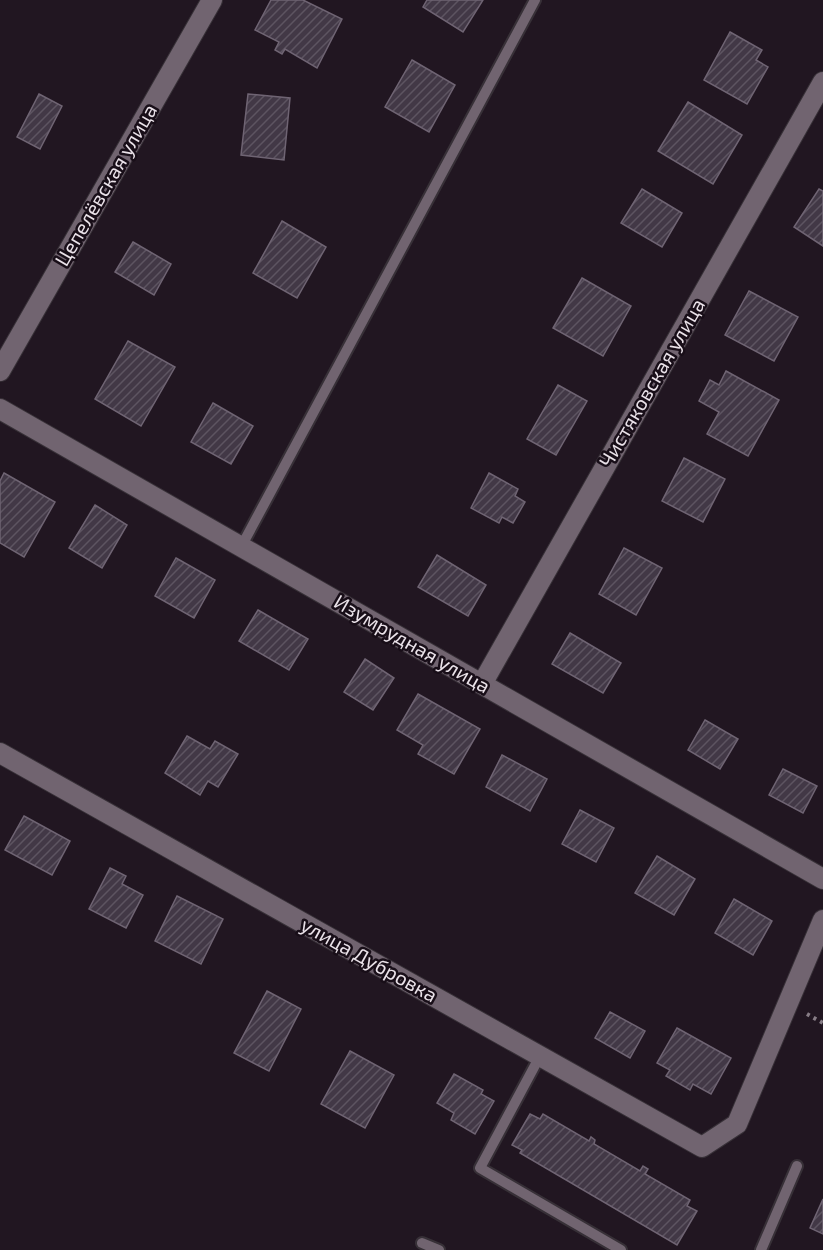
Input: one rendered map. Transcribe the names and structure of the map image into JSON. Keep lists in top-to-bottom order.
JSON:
{
  "streets": {
    "street": [
      "Цепелёвская улица",
      "Чистяковская улица",
      "Изумрудная улица",
      "улица Дубровка"
    ]
  },
  "crossings": [
    ["Чистяковская улица", "Изумрудная улица"]
  ]
}
